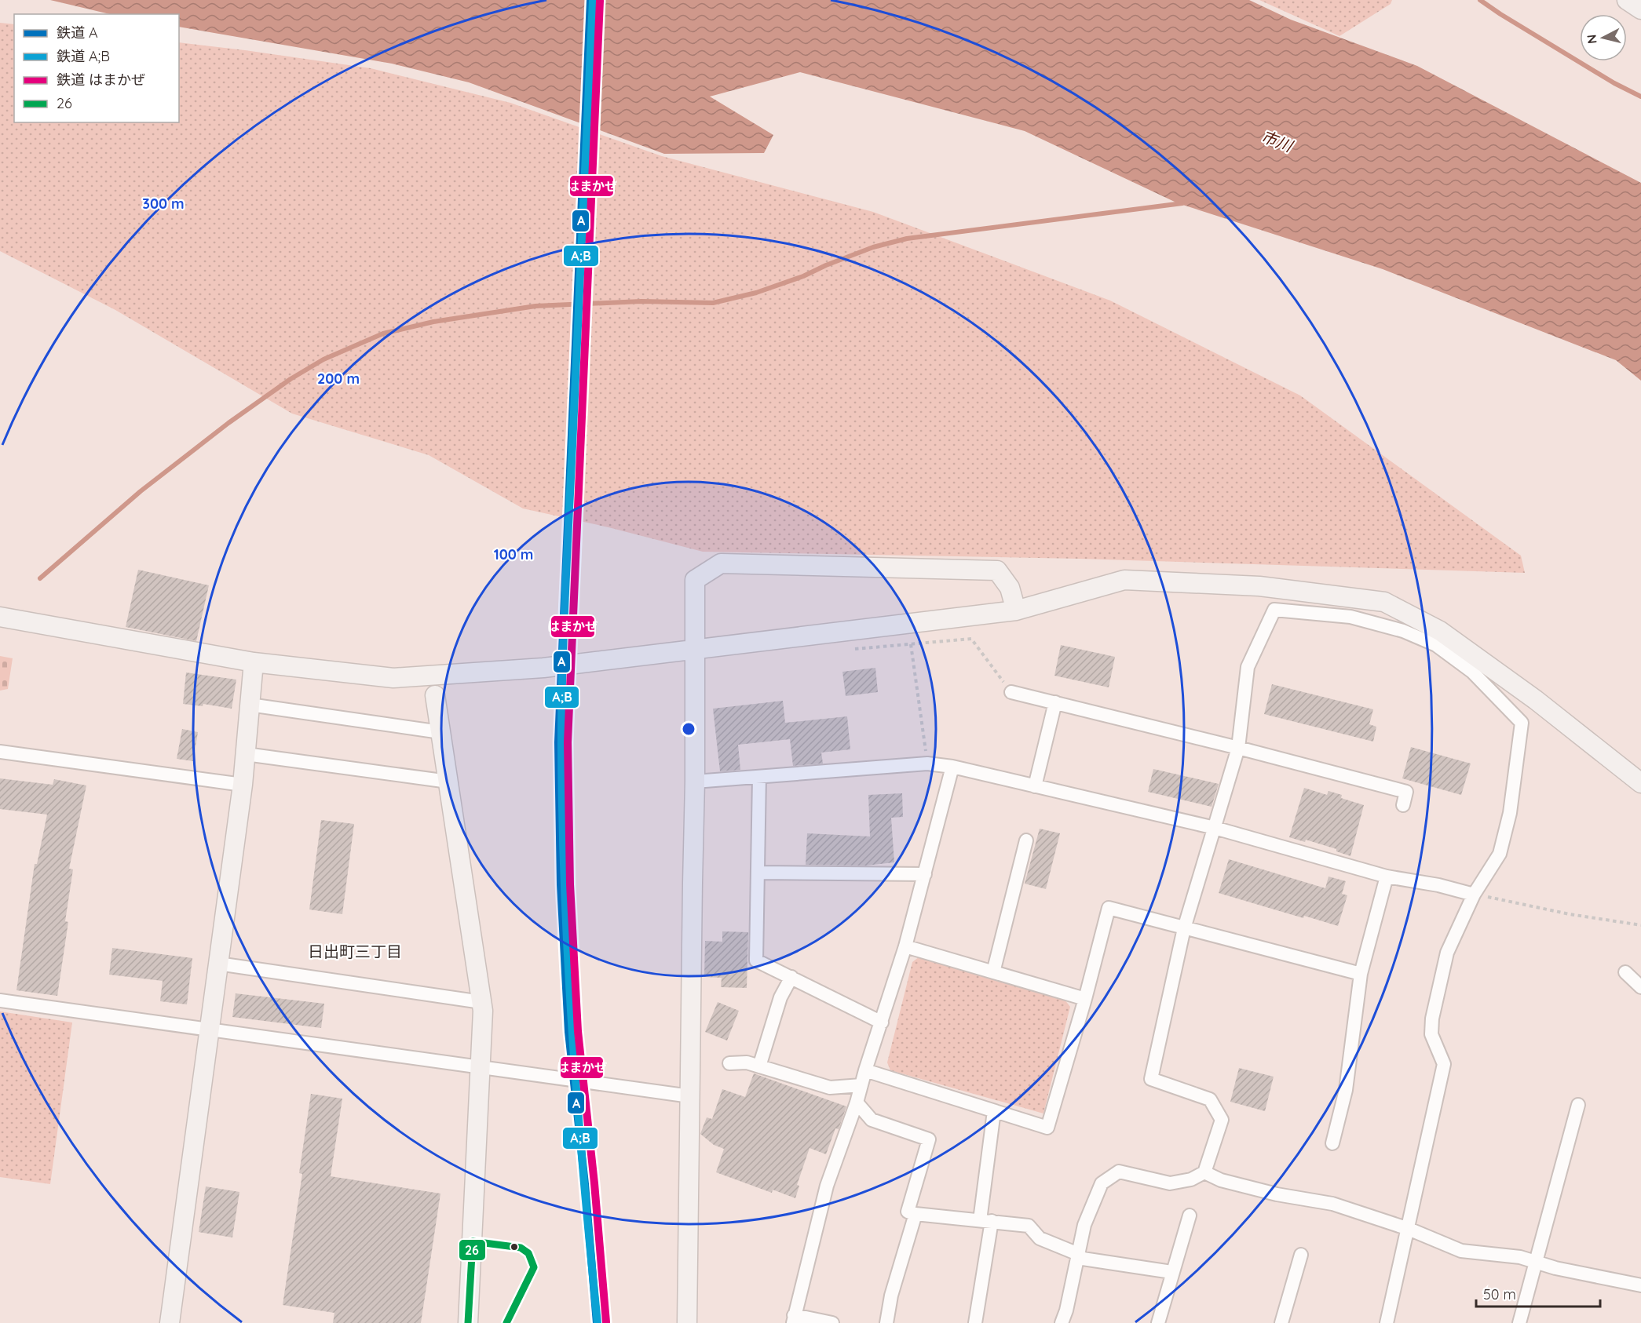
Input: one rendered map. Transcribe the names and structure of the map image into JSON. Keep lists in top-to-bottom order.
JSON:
{
  "districts": ["日出町三丁目"],
  "water": ["市川"],
  "lines": [
    "rail line A",
    "rail line A;B",
    "rail line はまかぜ",
    "transit line 26"
  ],
  "legend": [
    "鉄道 A",
    "鉄道 A;B",
    "鉄道 はまかぜ",
    "26"
  ],
  "scale_bar": "50 m",
  "north": "left",
  "rings": ["300 m", "200 m", "100 m"]
}
